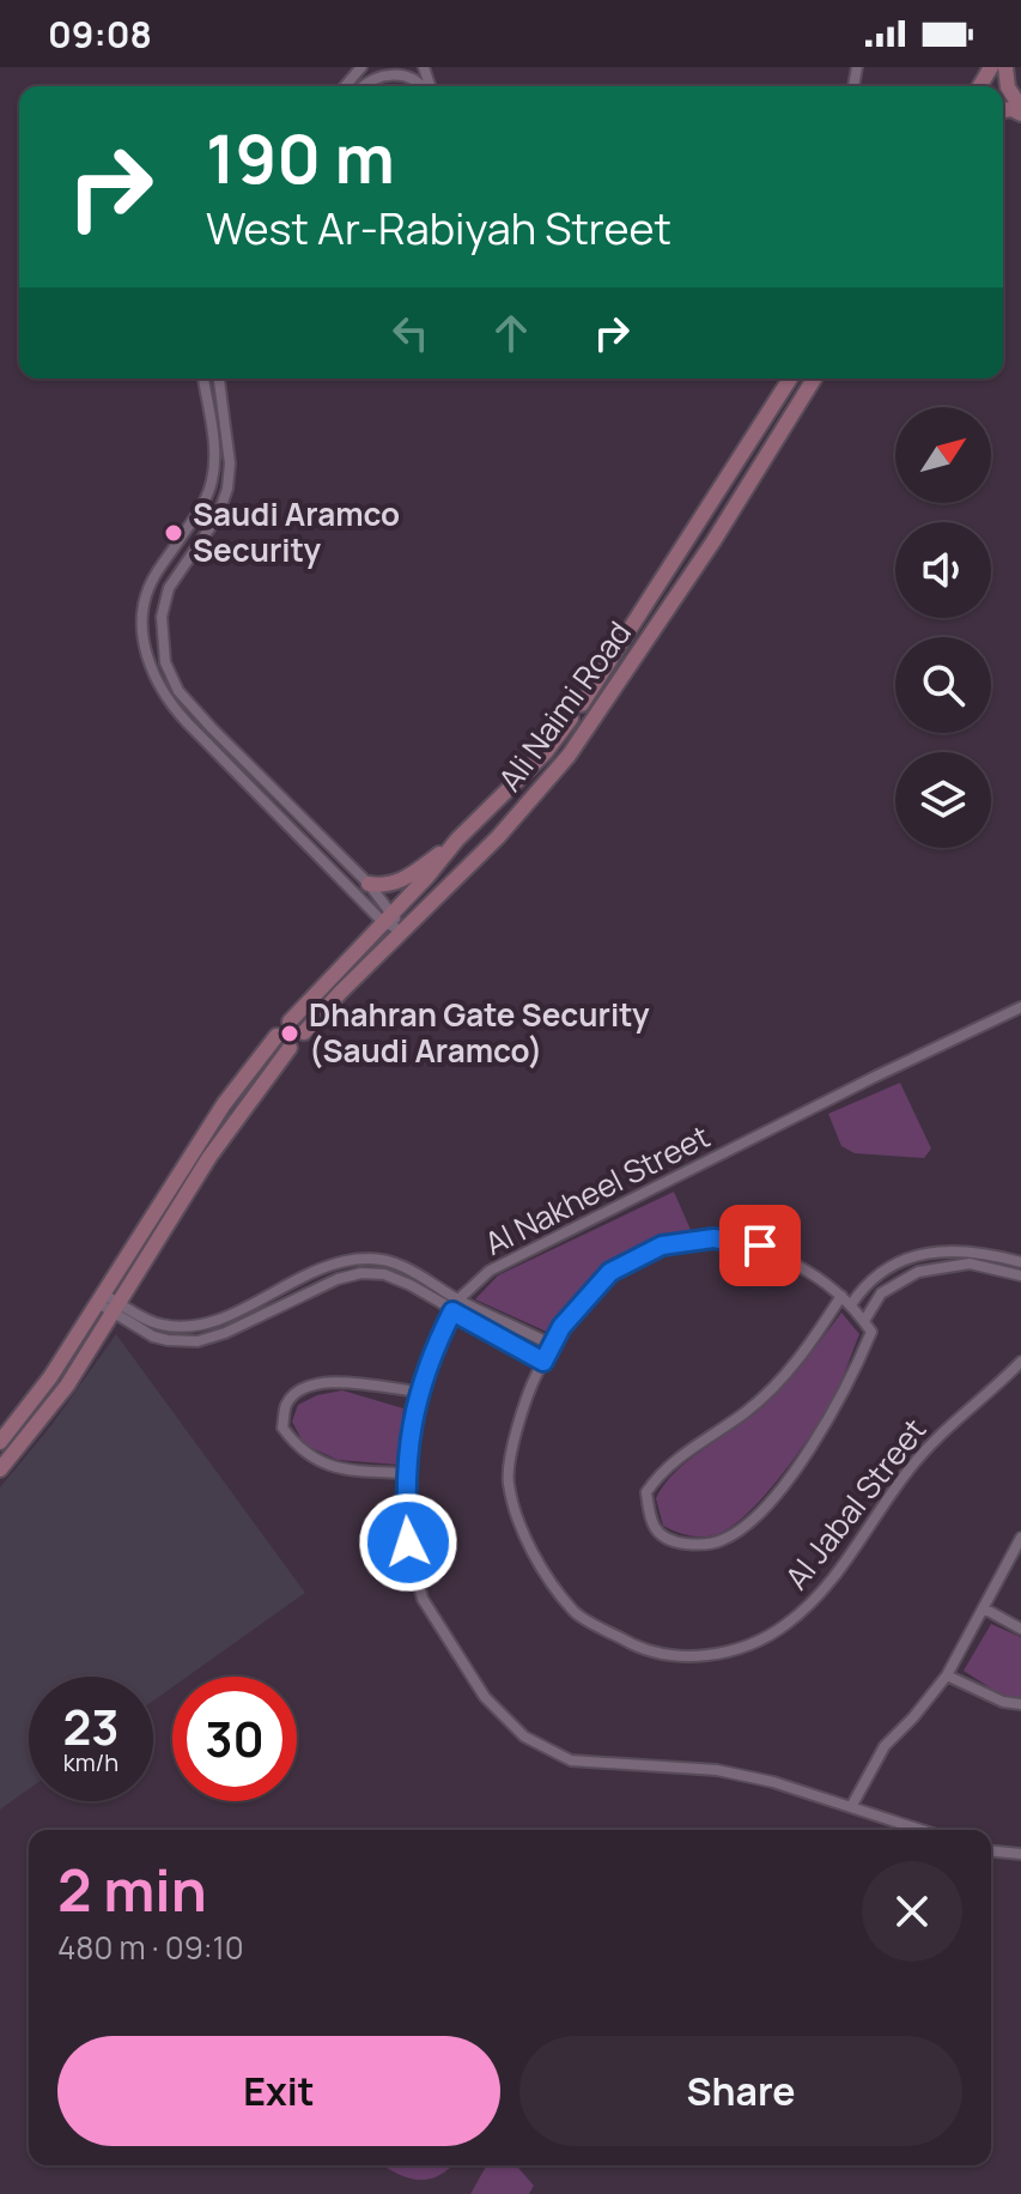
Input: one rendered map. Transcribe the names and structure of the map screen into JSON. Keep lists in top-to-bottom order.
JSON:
{
  "streets": {
    "main road": ["Ali Naimi Road"],
    "street": ["Al Nakheel Street", "Al Jabal Street"]
  },
  "places": ["Saudi Aramco Security", "Dhahran Gate Security (Saudi Aramco)"],
  "north": "top right",
  "page": {
    "status": "09:08",
    "turn": ["190 m", "West Ar-Rabiyah Street"],
    "speed": "23 km/h",
    "limit": "30",
    "heading": ["2 min", "480 m · 09:10"],
    "buttons": ["Exit", "Share"]
  }
}
